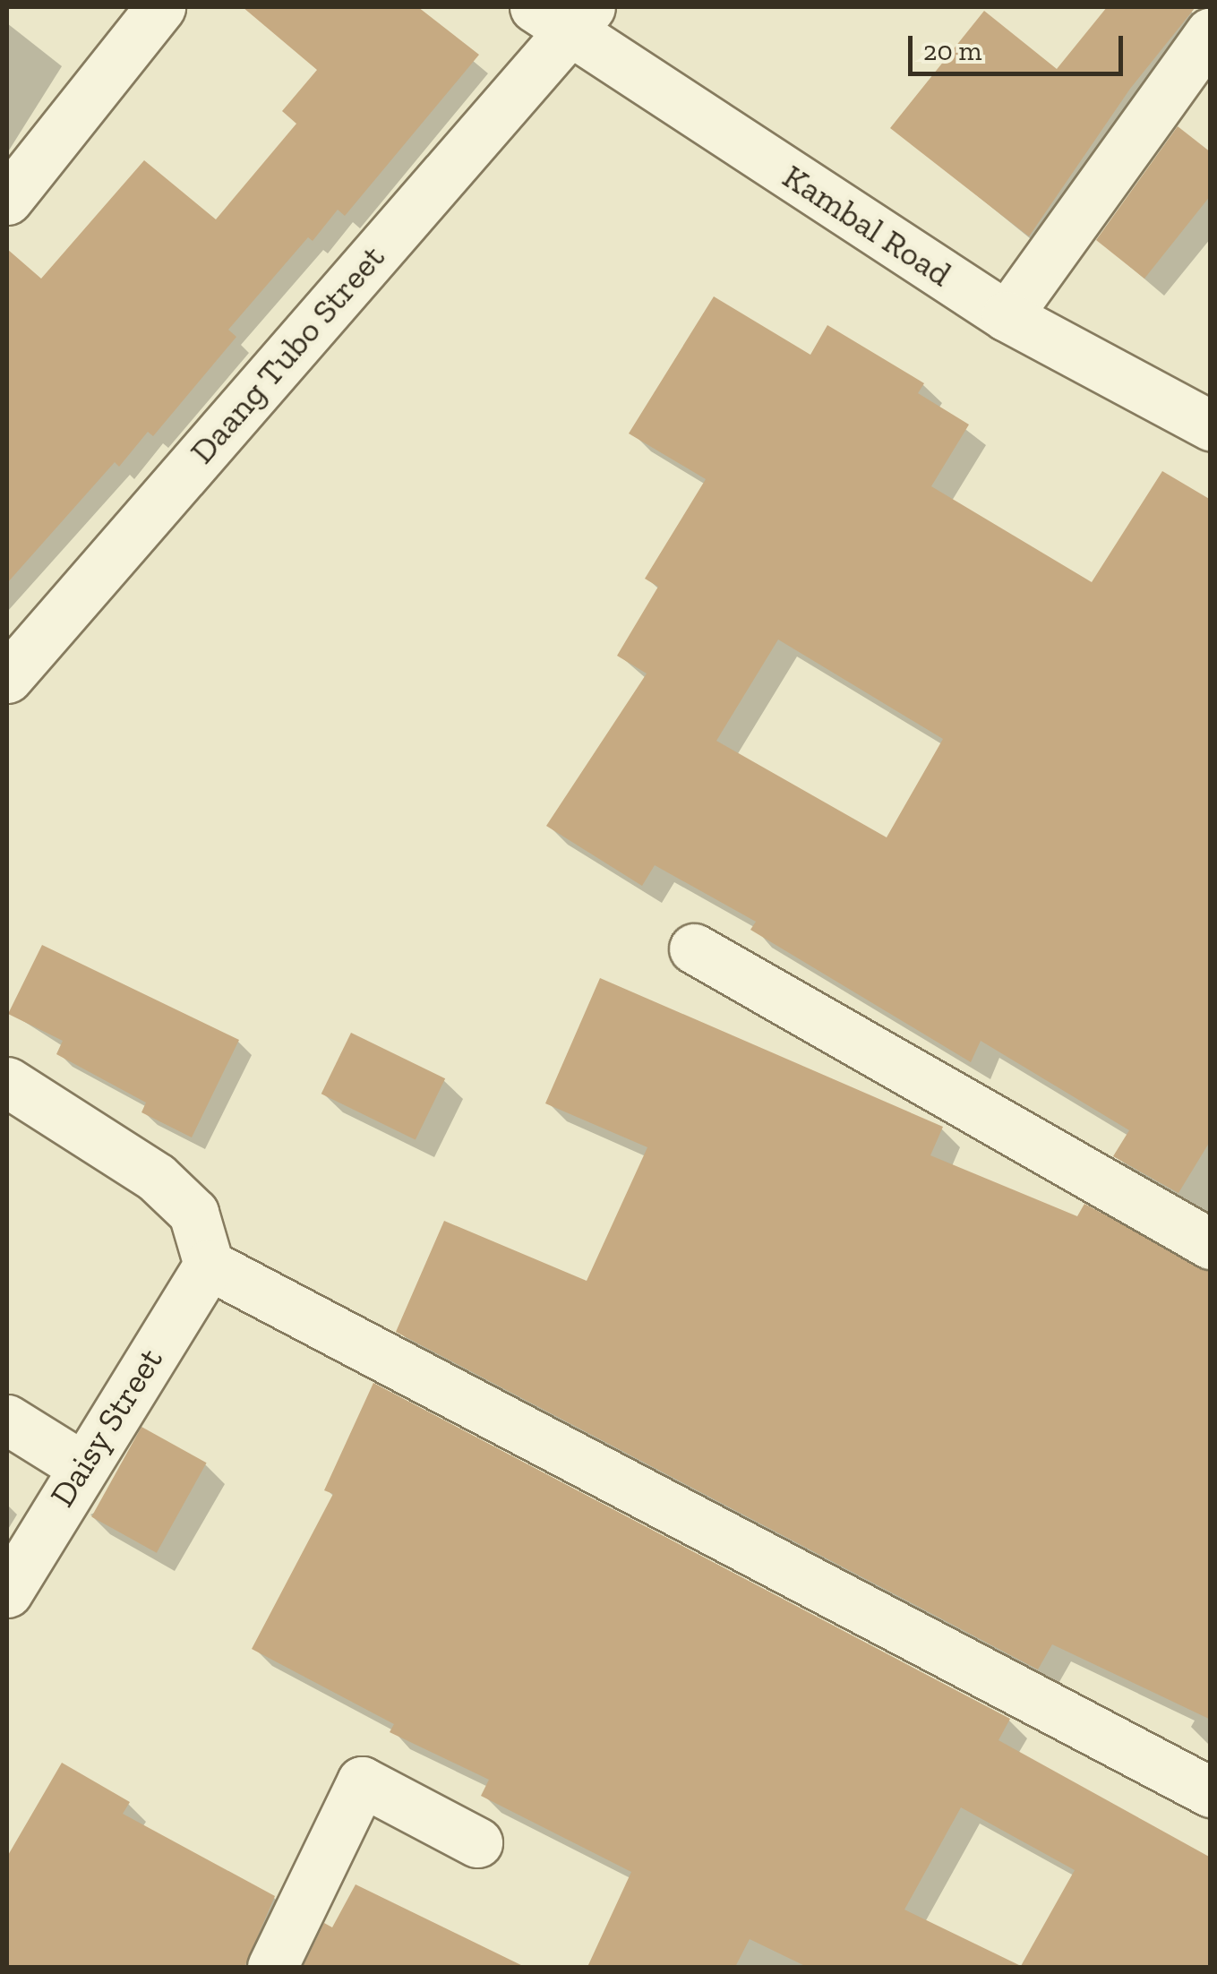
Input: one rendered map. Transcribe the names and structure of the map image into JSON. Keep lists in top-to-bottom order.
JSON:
{
  "streets": {
    "street": ["Kambal Road", "Daang Tubo Street", "Daisy Street"]
  },
  "crossings": [
    ["Kambal Road", "Daang Tubo Street"]
  ],
  "scale_bar": "20 m"
}
